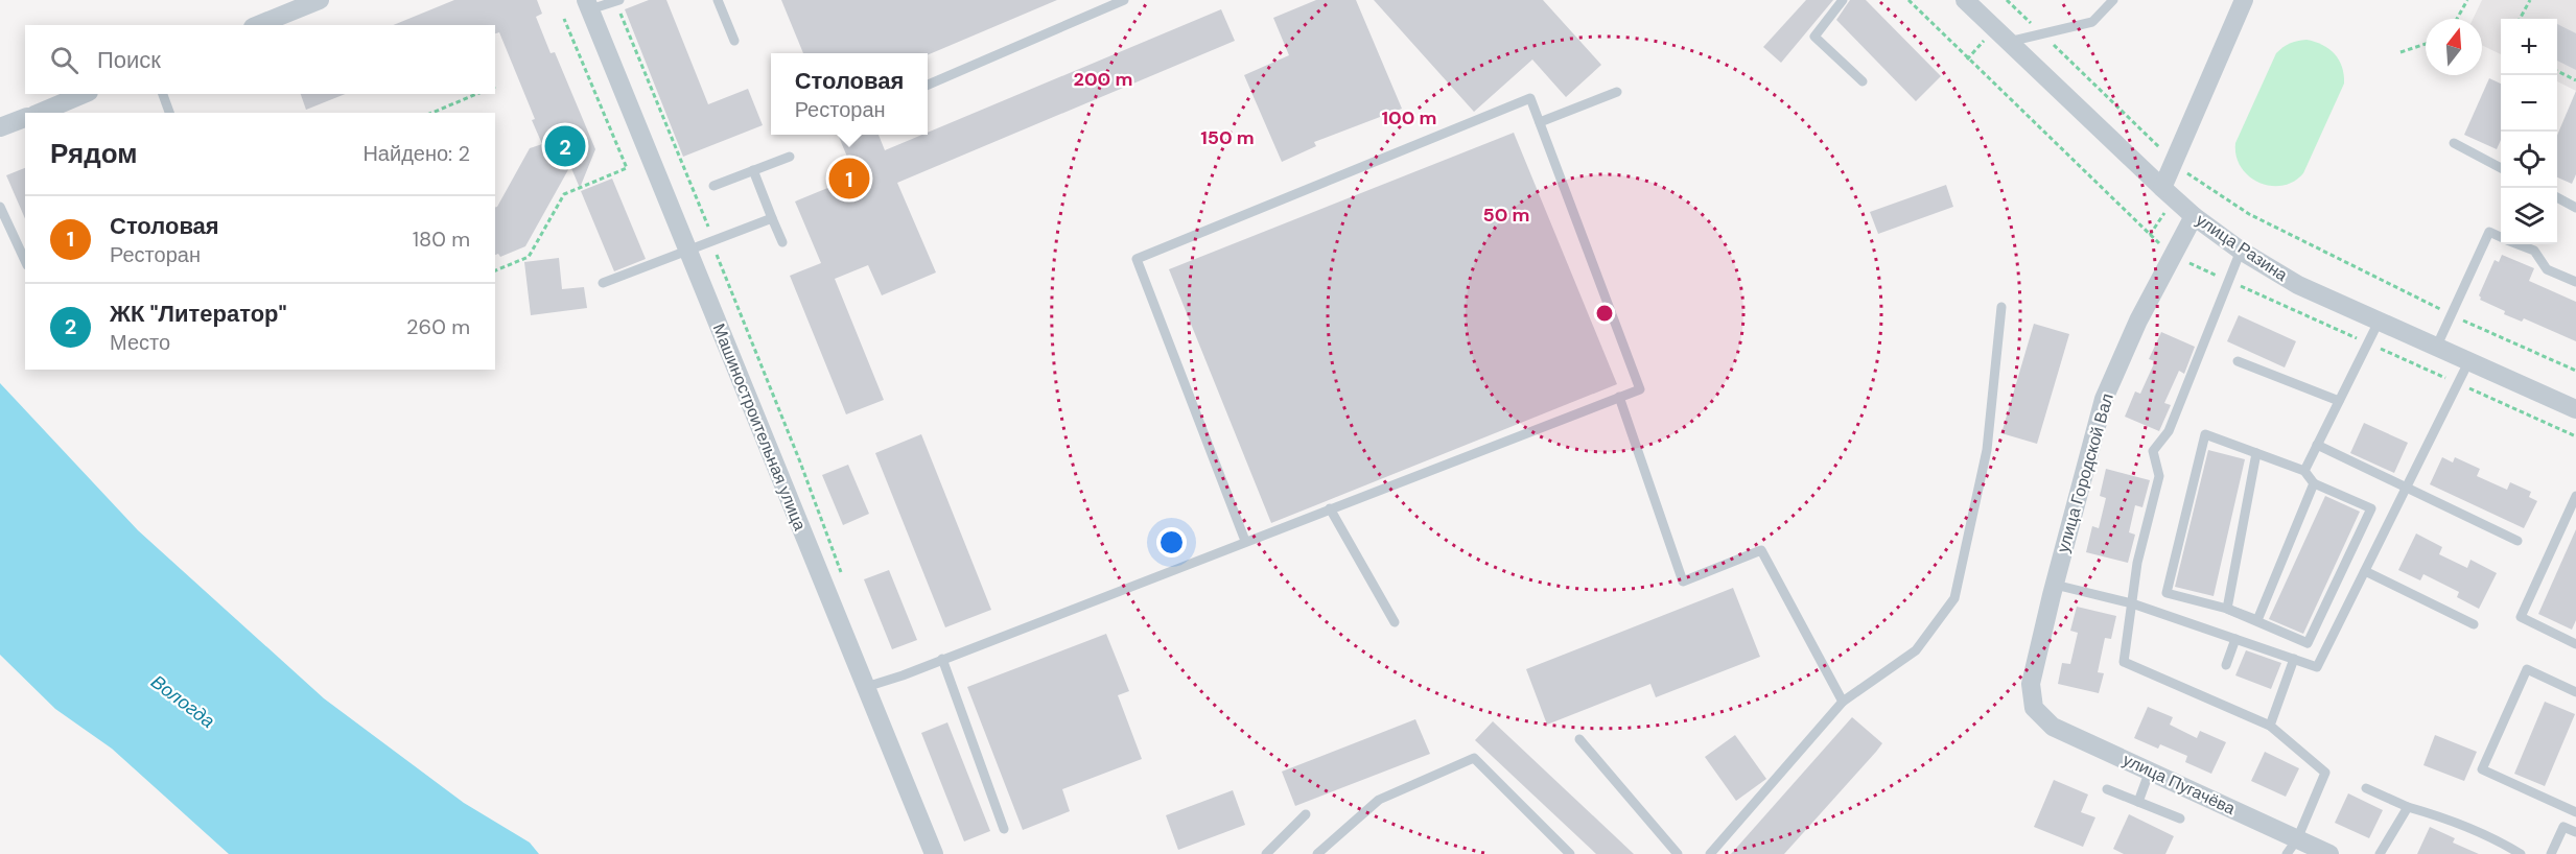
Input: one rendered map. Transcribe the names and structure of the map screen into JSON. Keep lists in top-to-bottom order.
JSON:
{
  "streets": {
    "street": [
      "улица Разина",
      "Машиностроительная улица",
      "улица Городской Вал",
      "улица Пугачёва"
    ]
  },
  "crossings": [
    ["улица Разина", "улица Городской Вал"],
    ["улица Городской Вал", "улица Пугачёва"]
  ],
  "water": ["Вологда"],
  "north": "top",
  "page": {
    "map_buttons": ["+", "−"],
    "search": "Поиск",
    "popup": ["Столовая", "Ресторан"],
    "heading": ["Рядом", "Найдено: 2"],
    "pins": ["2", "1"],
    "list": [
      {
        "mark": "1",
        "name": "Столовая",
        "note": "Ресторан",
        "value": "180 m"
      },
      {
        "mark": "2",
        "name": "ЖК \"Литератор\"",
        "note": "Место",
        "value": "260 m"
      }
    ]
  },
  "rings": [
    "200 m",
    "100 m",
    "150 m",
    "50 m"
  ]
}
